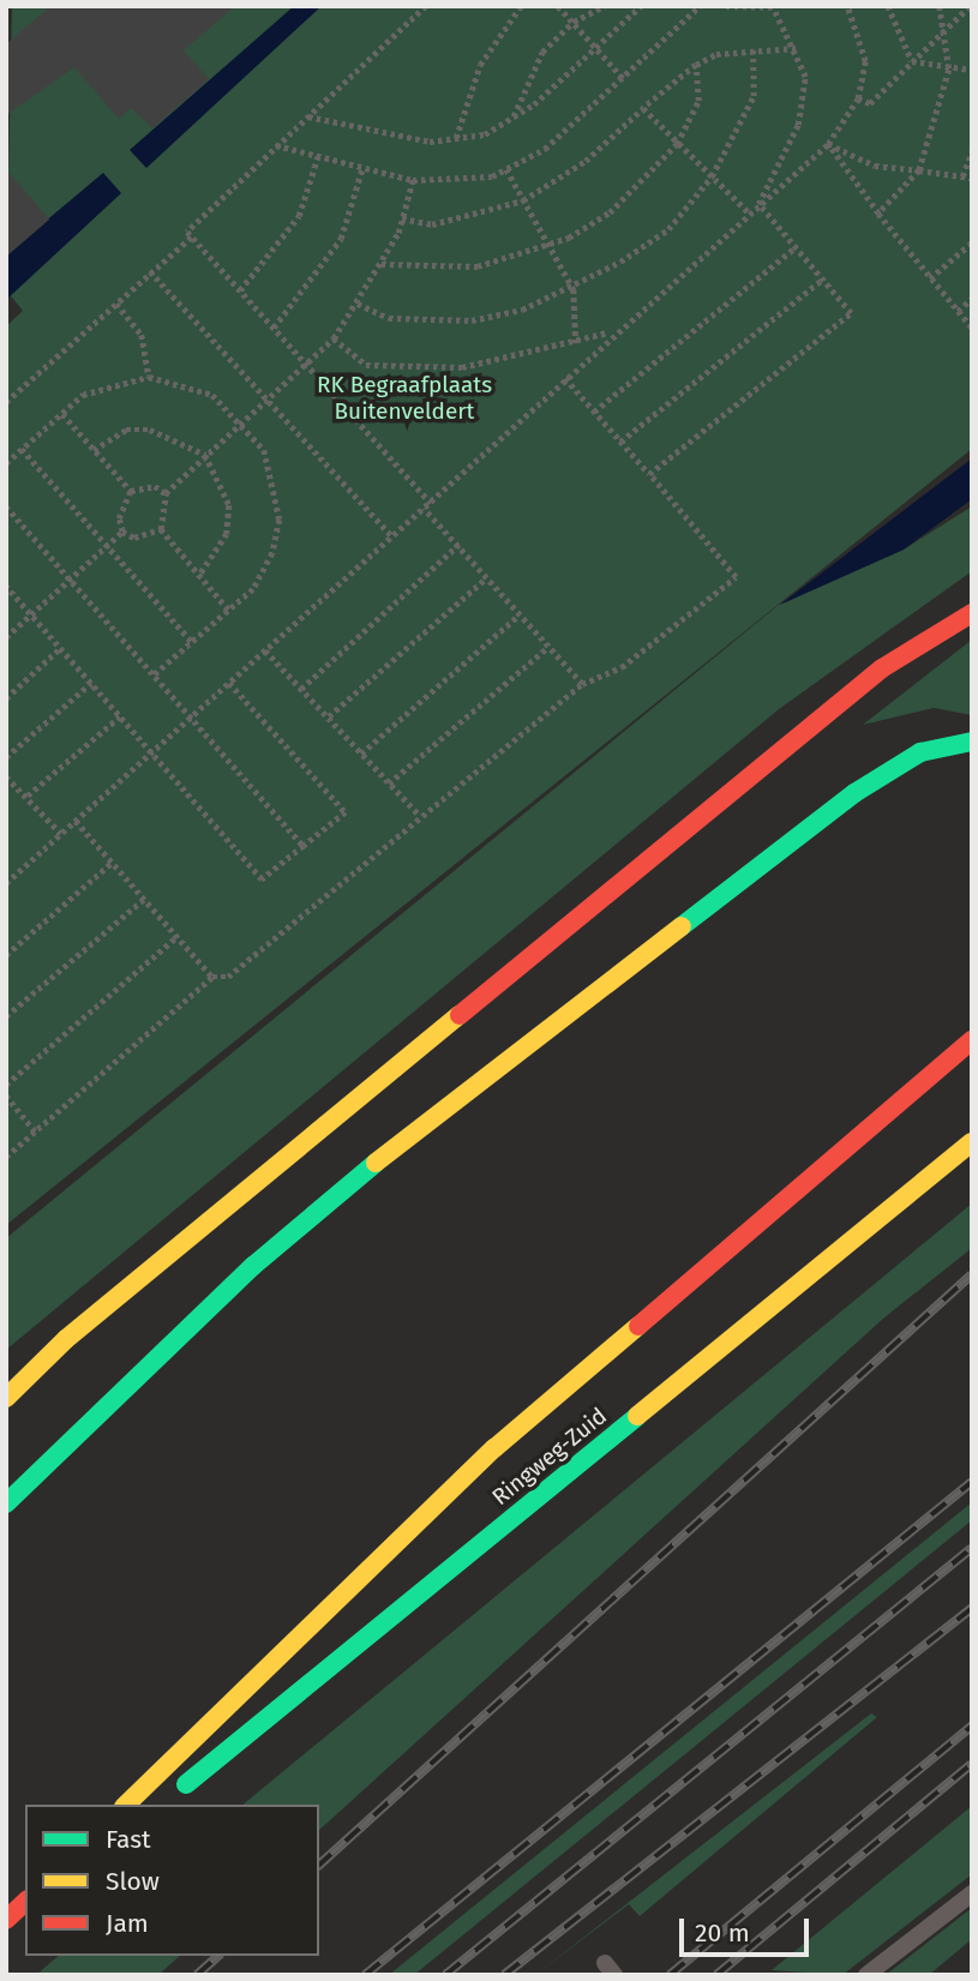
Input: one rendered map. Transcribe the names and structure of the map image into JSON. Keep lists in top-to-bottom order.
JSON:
{
  "streets": {
    "highway": ["Ringweg-Zuid"]
  },
  "parks": ["RK Begraafplaats Buitenveldert"],
  "legend": ["Fast", "Slow", "Jam"],
  "scale_bar": "20 m"
}
